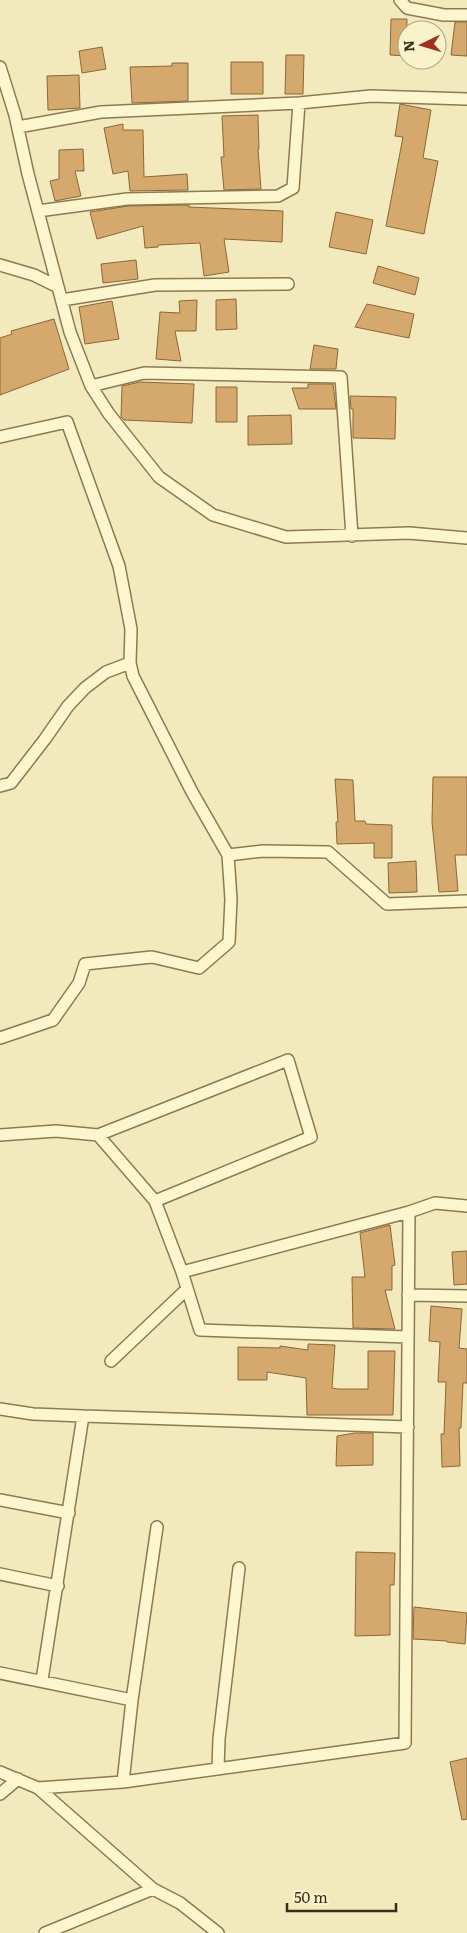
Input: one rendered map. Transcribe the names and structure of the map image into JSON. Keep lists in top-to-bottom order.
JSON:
{
  "scale_bar": "50 m",
  "north": "left"
}
